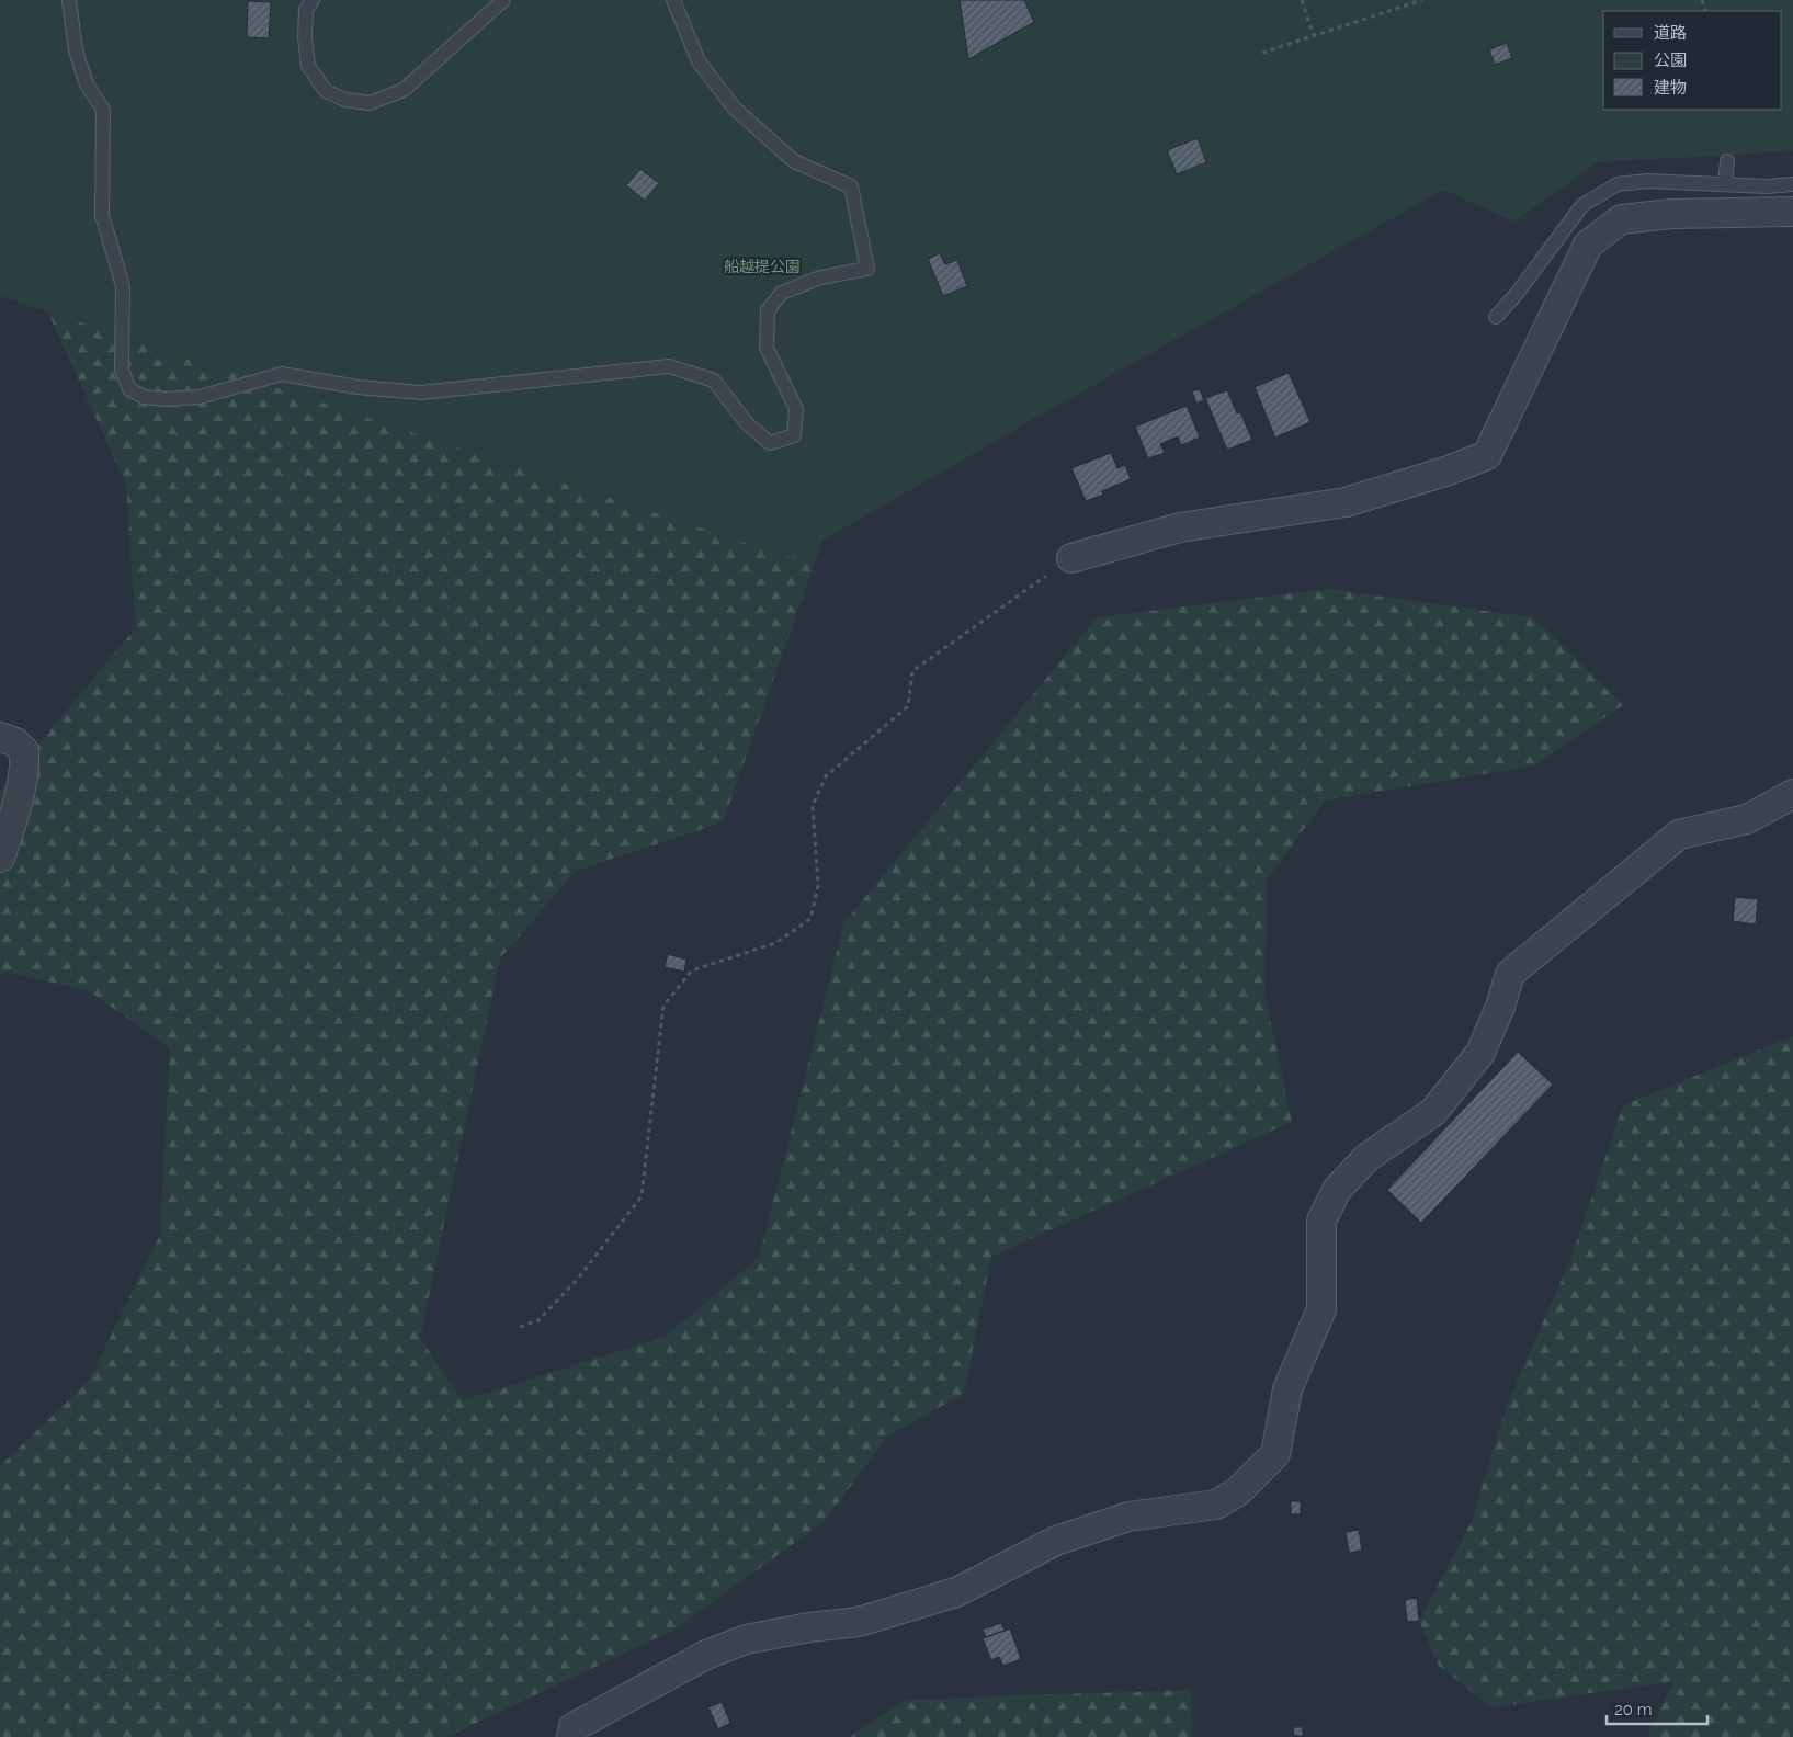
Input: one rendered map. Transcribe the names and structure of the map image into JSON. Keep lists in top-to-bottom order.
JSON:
{
  "parks": ["船越提公園"],
  "legend": ["道路", "公園", "建物"],
  "scale_bar": "20 m"
}
